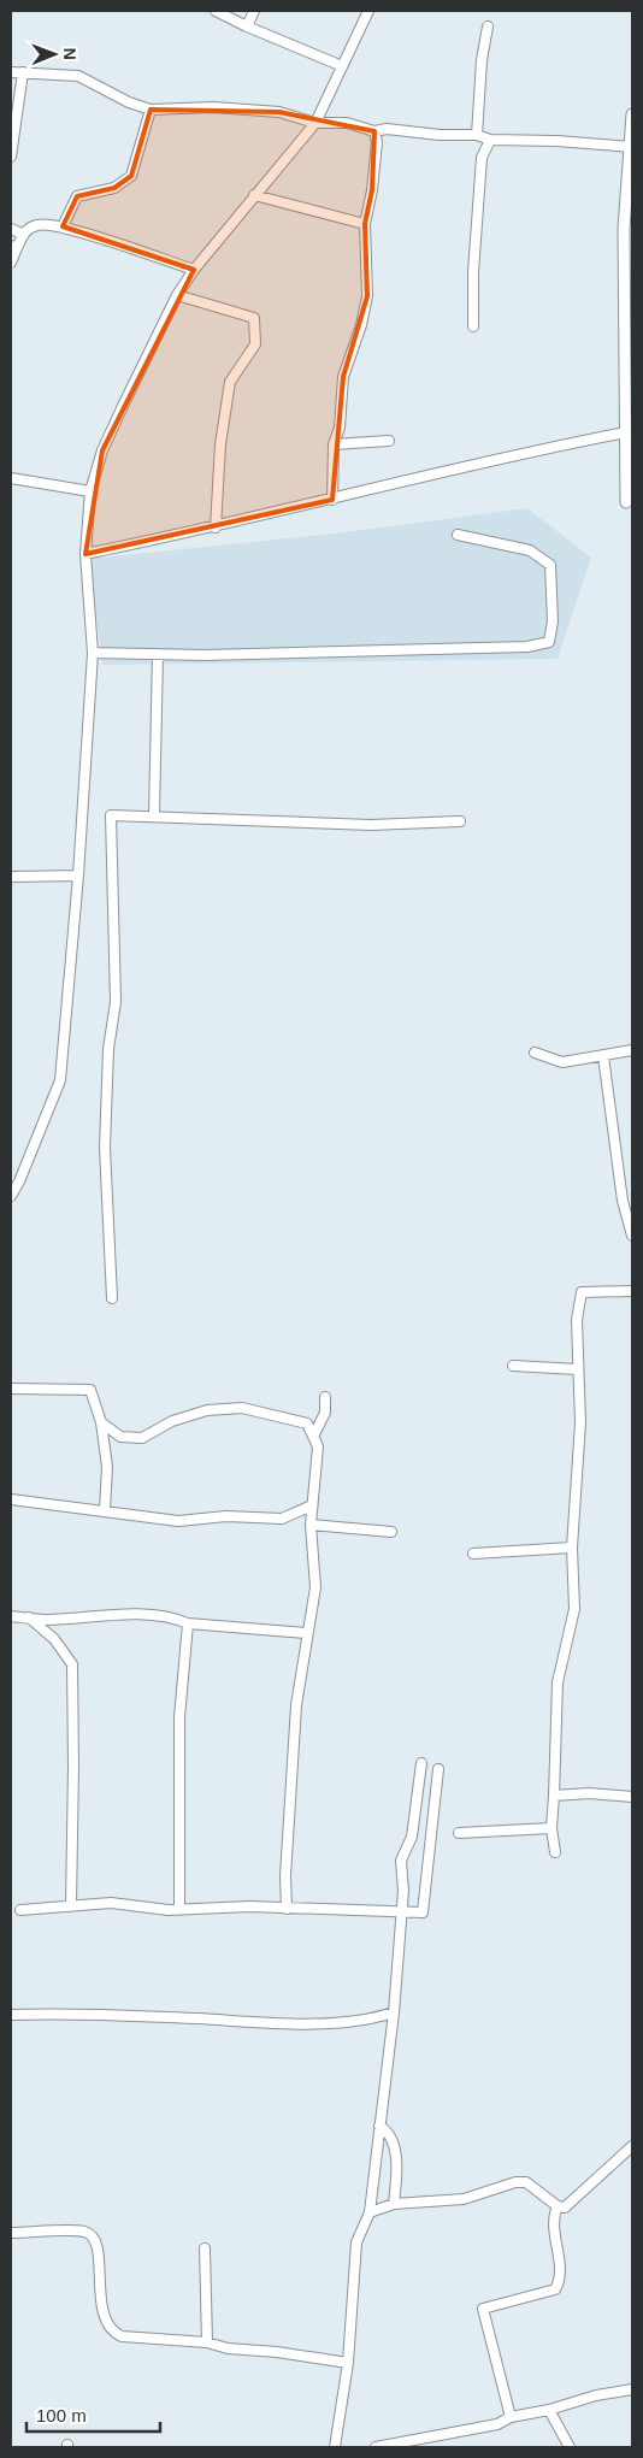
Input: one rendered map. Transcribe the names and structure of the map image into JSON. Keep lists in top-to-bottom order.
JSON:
{
  "scale_bar": "100 m",
  "north": "right"
}
